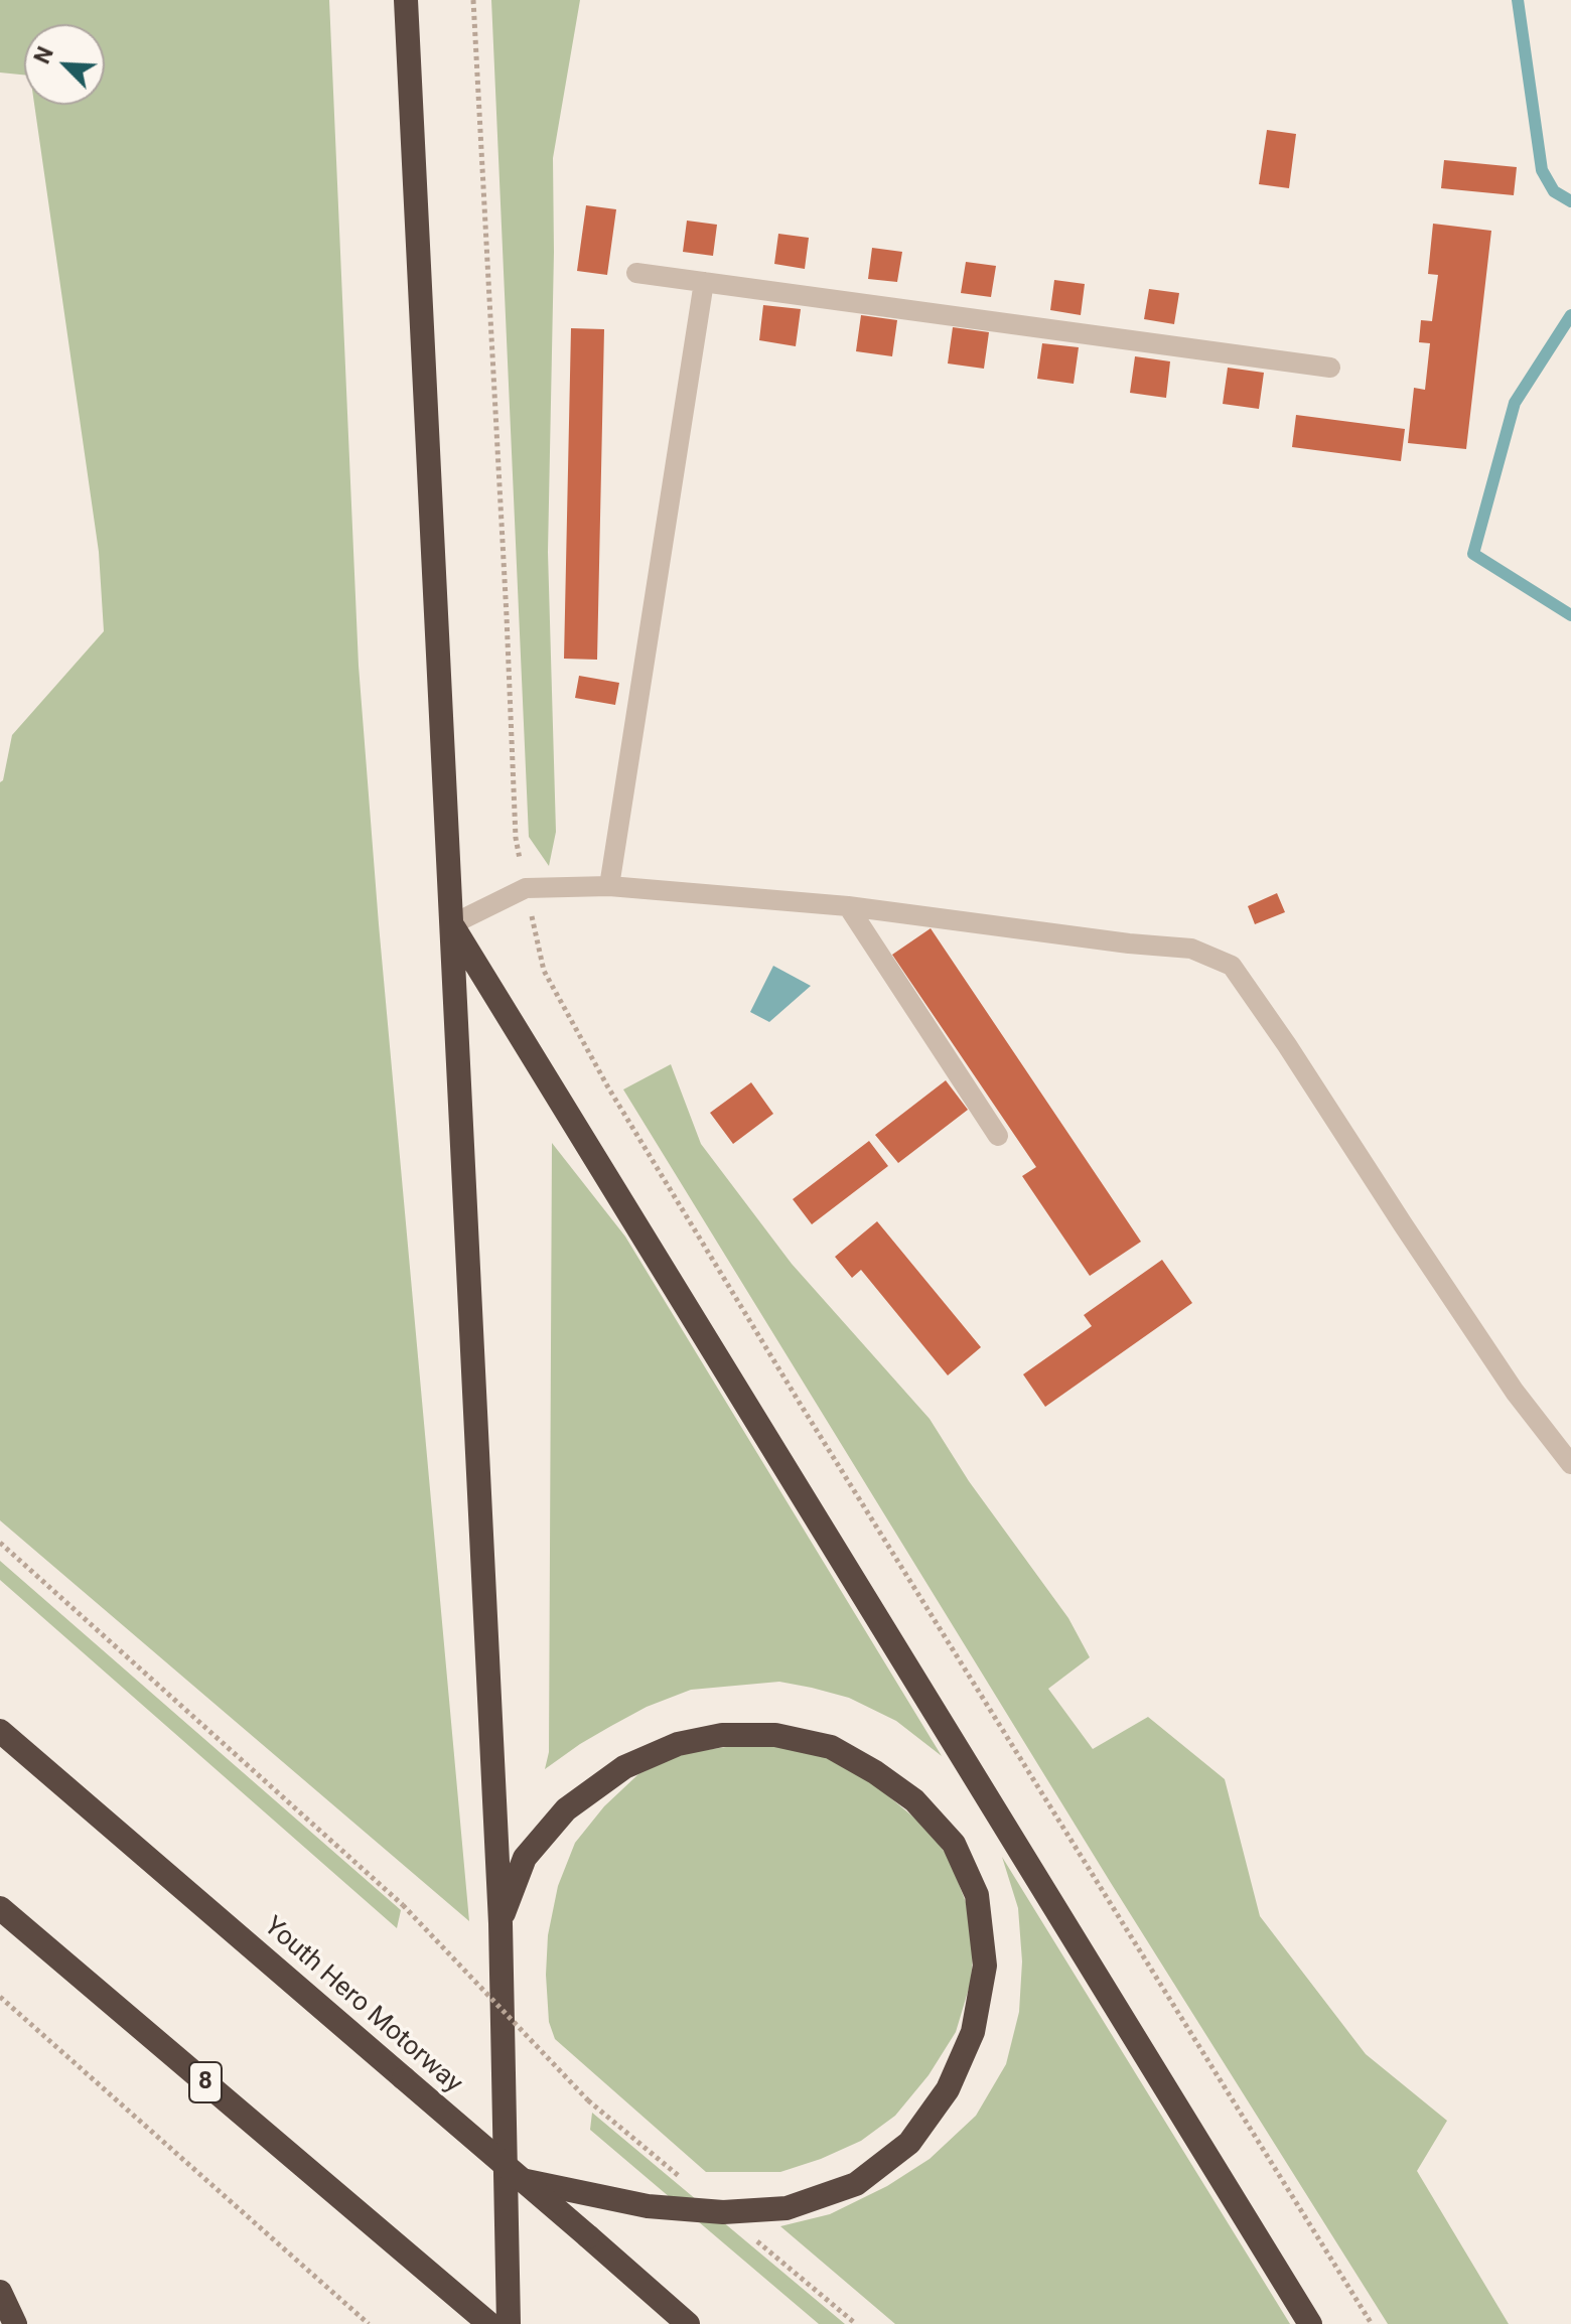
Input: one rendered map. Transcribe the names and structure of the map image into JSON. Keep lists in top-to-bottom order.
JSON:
{
  "streets": {
    "highway": ["Youth Hero Motorway", "8"]
  },
  "north": "top left"
}
